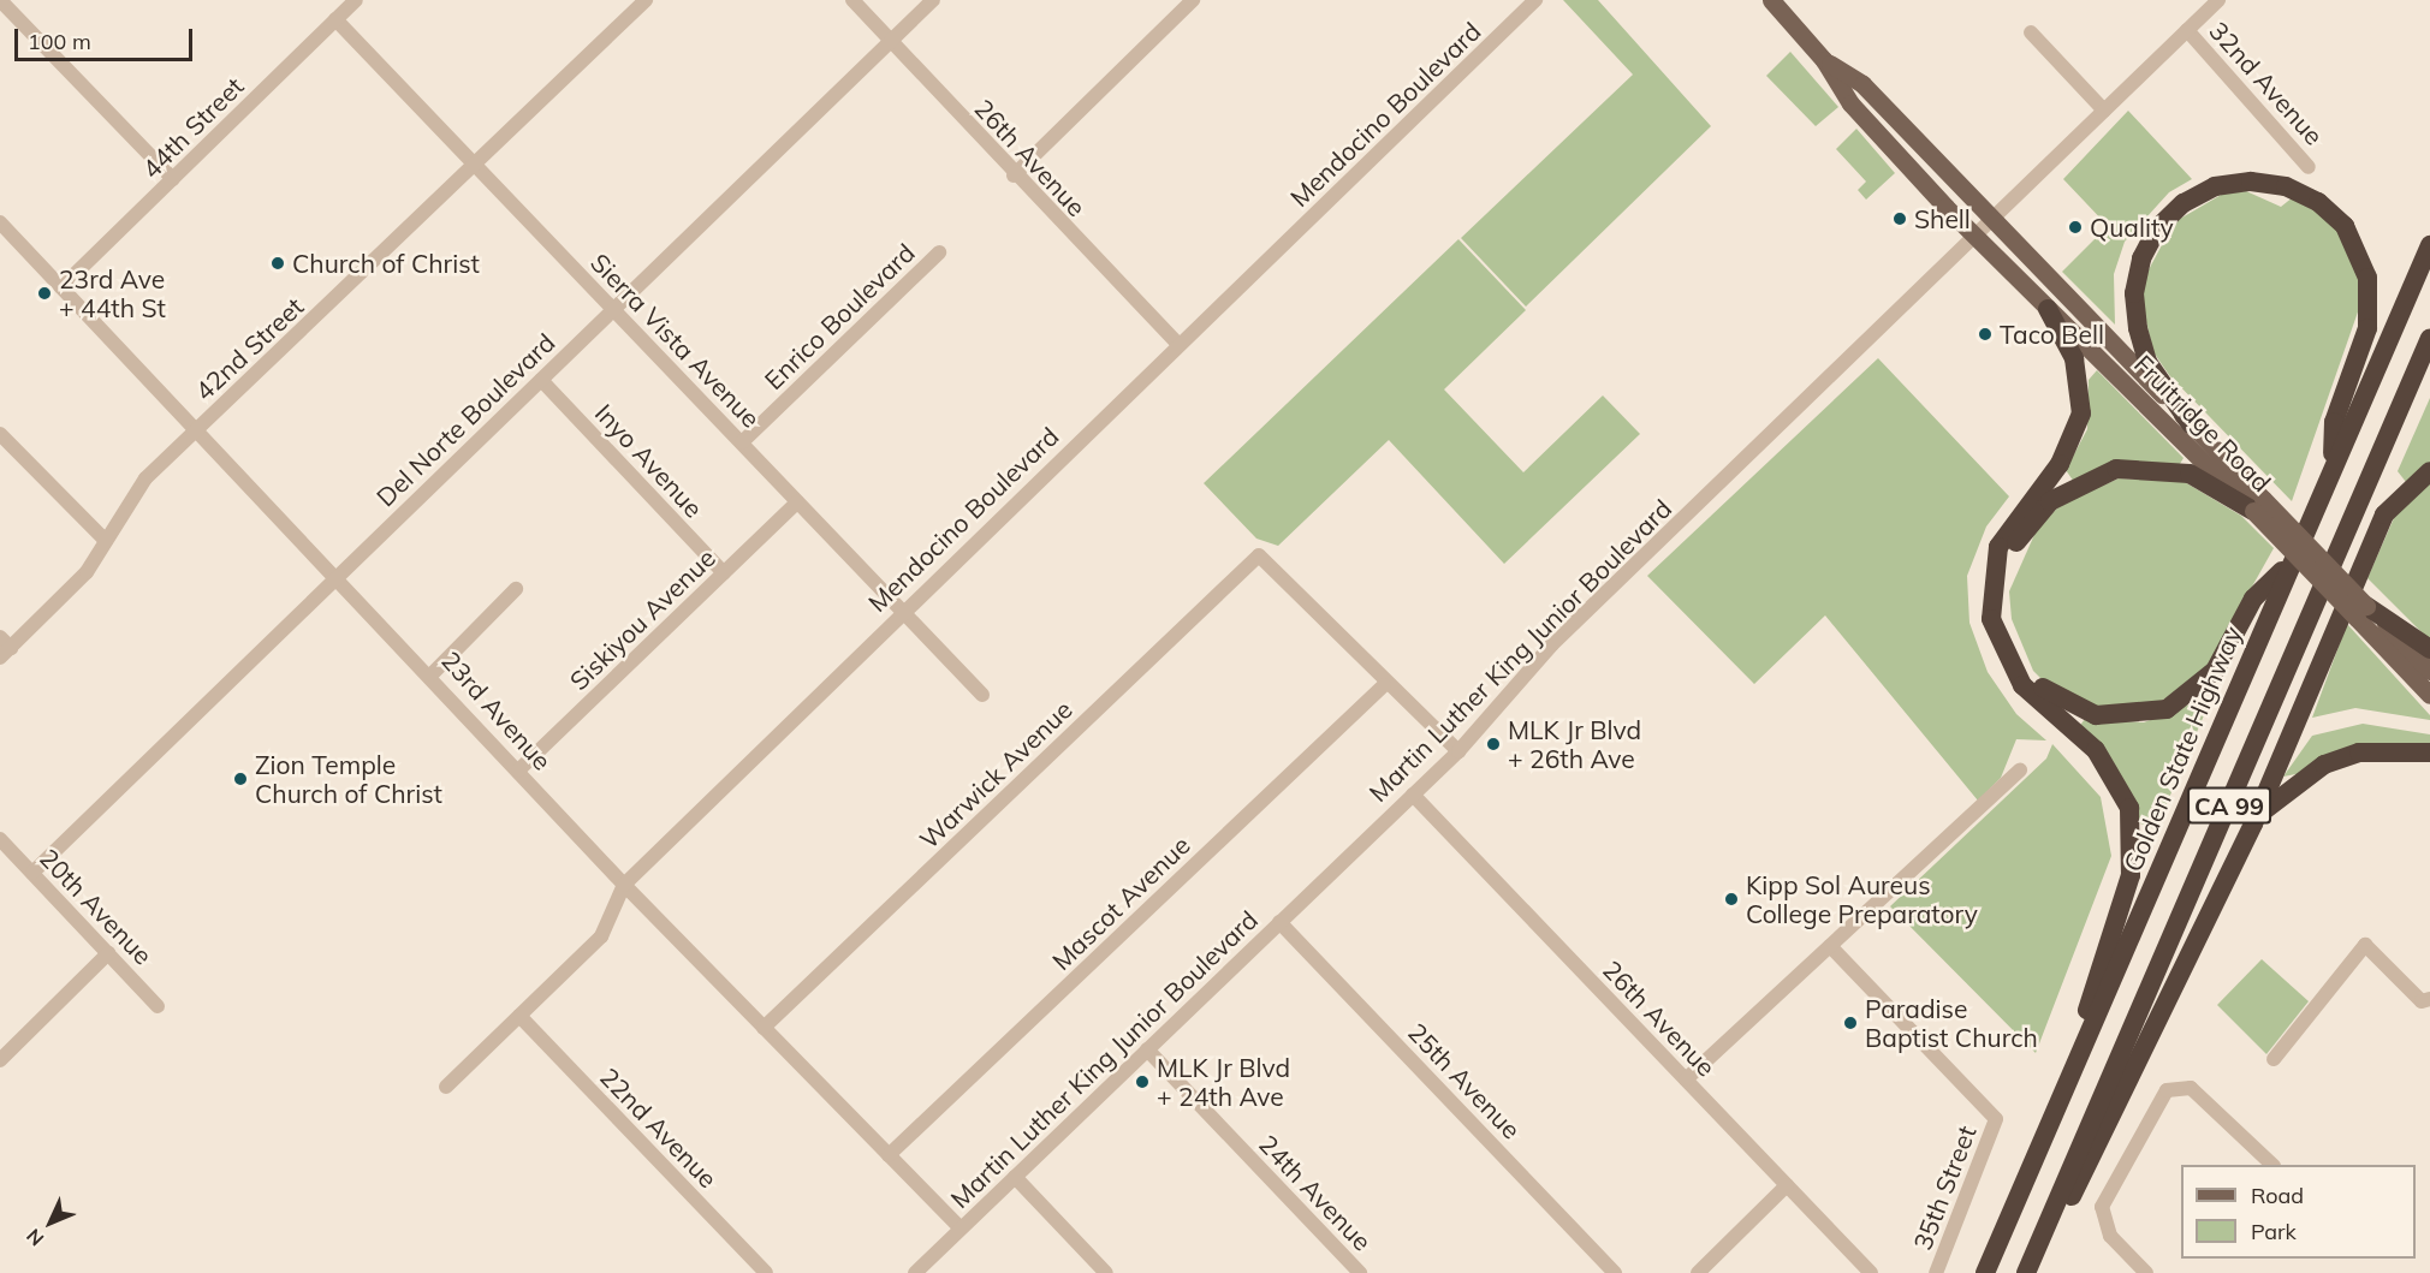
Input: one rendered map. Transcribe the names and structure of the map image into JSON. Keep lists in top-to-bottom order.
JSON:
{
  "streets": {
    "highway": ["Golden State Highway", "CA 99"],
    "main road": ["Fruitridge Road"],
    "street": [
      "32nd Avenue",
      "Mendocino Boulevard",
      "44th Street",
      "26th Avenue",
      "Enrico Boulevard",
      "Sierra Vista Avenue",
      "42nd Street",
      "Del Norte Boulevard",
      "Inyo Avenue",
      "Siskiyou Avenue",
      "Martin Luther King Junior Boulevard",
      "23rd Avenue",
      "Warwick Avenue",
      "Mascot Avenue",
      "20th Avenue",
      "25th Avenue",
      "22nd Avenue",
      "35th Street",
      "24th Avenue"
    ]
  },
  "crossings": [
    ["32nd Avenue", "Martin Luther King Junior Boulevard"],
    ["Mendocino Boulevard", "26th Avenue"],
    ["Mendocino Boulevard", "Sierra Vista Avenue"],
    ["Mendocino Boulevard", "23rd Avenue"],
    ["Mendocino Boulevard", "22nd Avenue"],
    ["44th Street", "Sierra Vista Avenue"],
    ["44th Street", "23rd Avenue"],
    ["26th Avenue", "Del Norte Boulevard"],
    ["26th Avenue", "Martin Luther King Junior Boulevard"],
    ["Enrico Boulevard", "Sierra Vista Avenue"],
    ["Sierra Vista Avenue", "42nd Street"],
    ["Sierra Vista Avenue", "Del Norte Boulevard"],
    ["Sierra Vista Avenue", "Siskiyou Avenue"],
    ["42nd Street", "23rd Avenue"],
    ["Del Norte Boulevard", "Inyo Avenue"],
    ["Del Norte Boulevard", "23rd Avenue"],
    ["Del Norte Boulevard", "20th Avenue"],
    ["Fruitridge Road", "Martin Luther King Junior Boulevard"],
    ["Inyo Avenue", "Siskiyou Avenue"],
    ["Siskiyou Avenue", "23rd Avenue"],
    ["Martin Luther King Junior Boulevard", "23rd Avenue"],
    ["Martin Luther King Junior Boulevard", "25th Avenue"],
    ["Martin Luther King Junior Boulevard", "24th Avenue"],
    ["23rd Avenue", "Warwick Avenue"],
    ["23rd Avenue", "Mascot Avenue"],
    ["Warwick Avenue", "Mascot Avenue"]
  ],
  "places": [
    "Shell",
    "Quality",
    "Church of Christ",
    "23rd Ave + 44th St",
    "Taco Bell",
    "MLK Jr Blvd + 26th Ave",
    "Zion Temple Church of Christ",
    "Kipp Sol Aureus College Preparatory",
    "Paradise Baptist Church",
    "MLK Jr Blvd + 24th Ave"
  ],
  "legend": ["Road", "Park"],
  "scale_bar": "100 m",
  "north": "bottom left"
}
